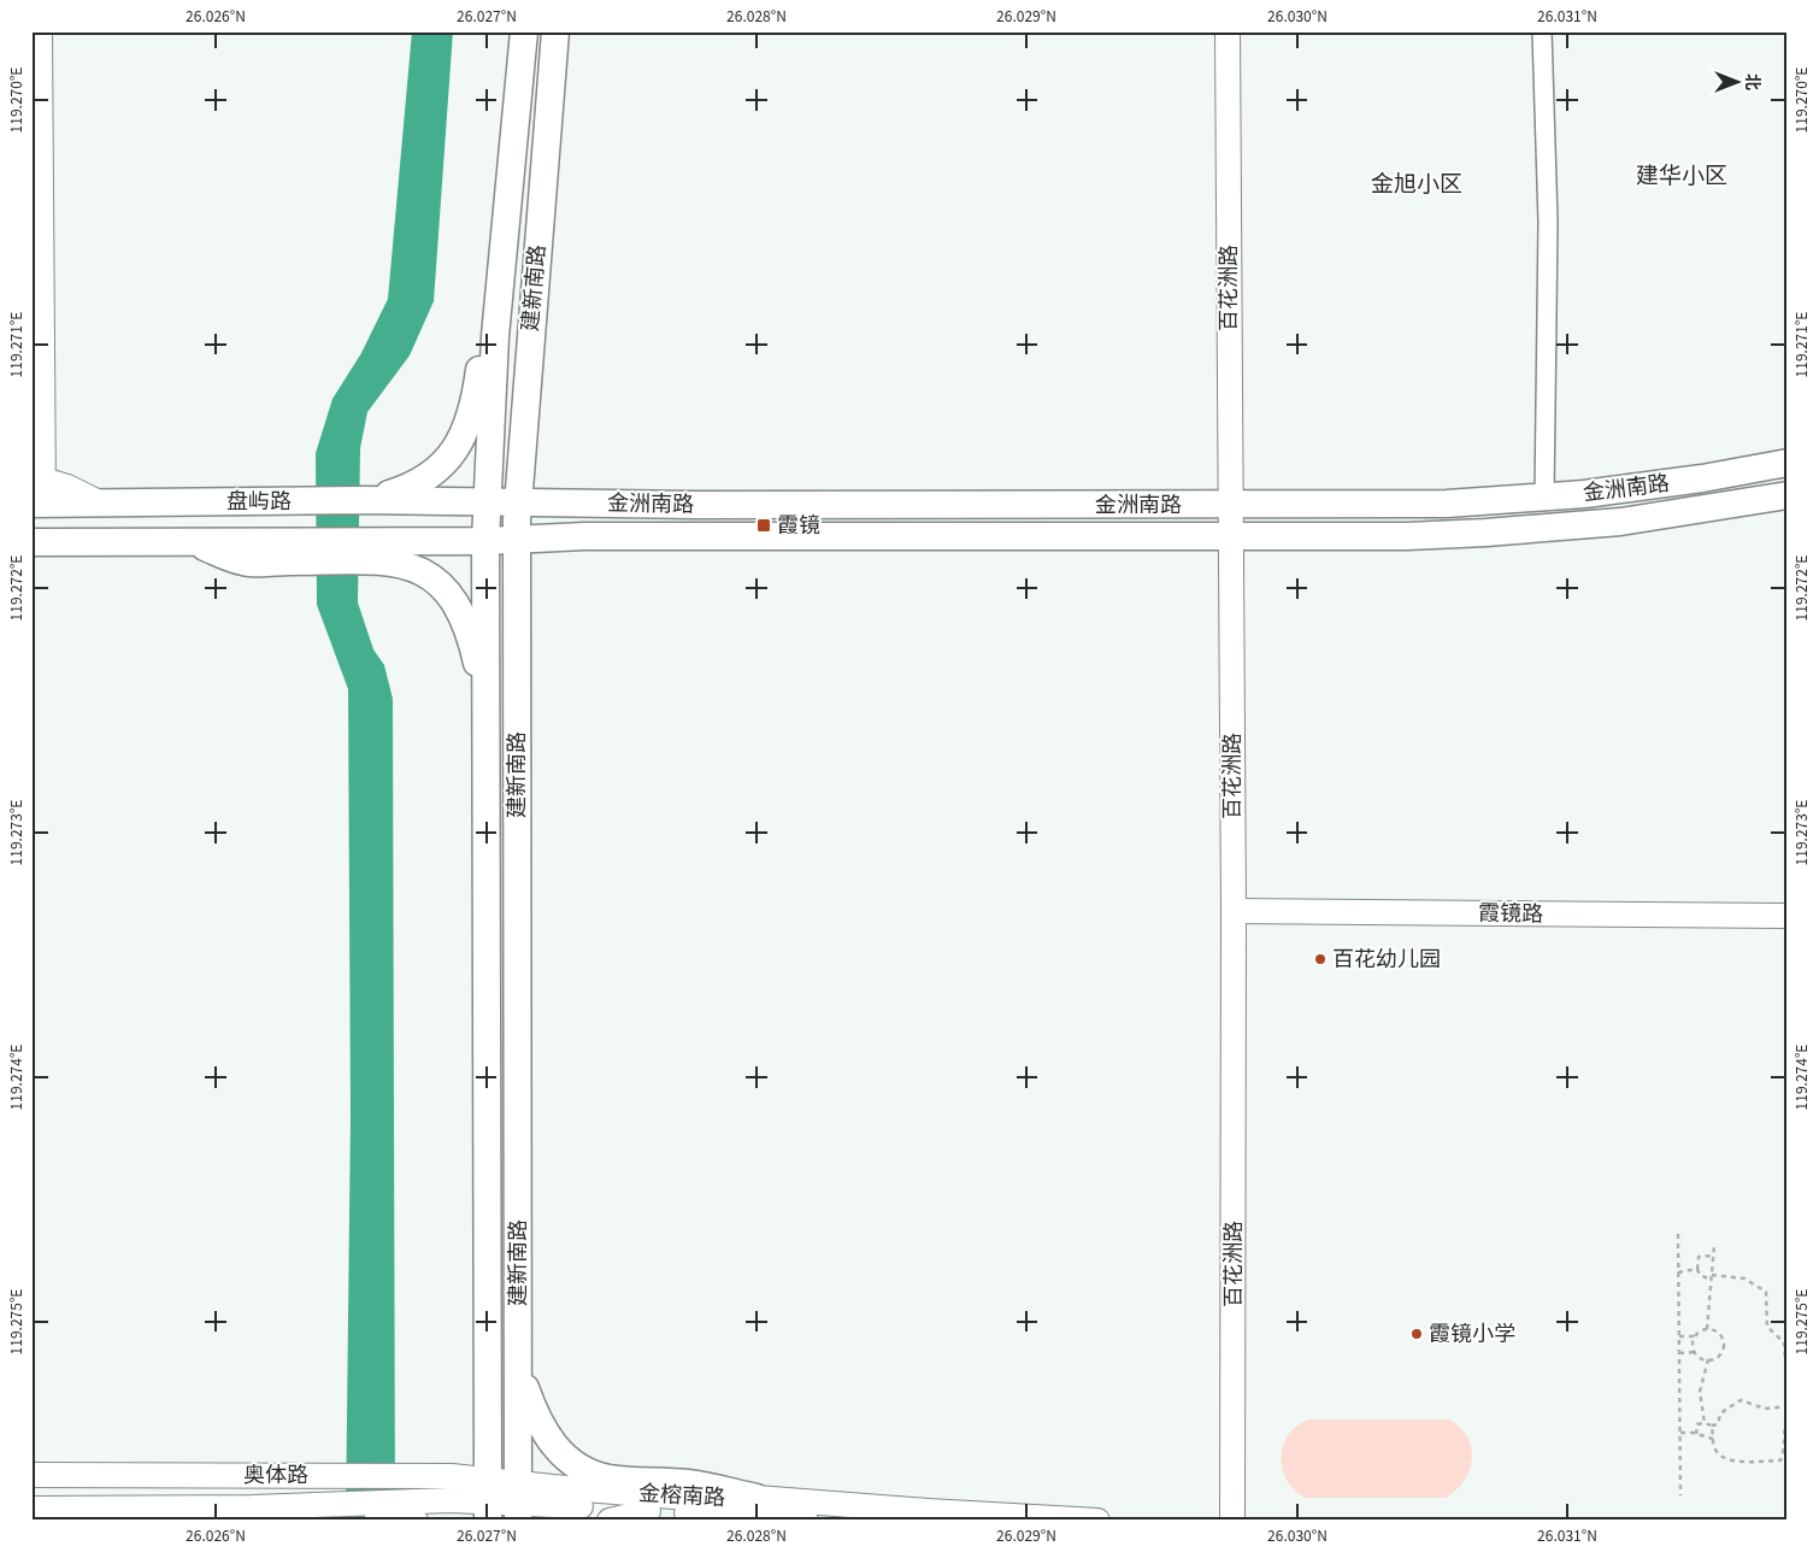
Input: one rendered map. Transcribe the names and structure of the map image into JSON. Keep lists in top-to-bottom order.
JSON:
{
  "streets": {
    "main road": ["建新南路", "金洲南路", "盘屿路"],
    "street": [
      "百花洲路",
      "霞镜路",
      "奥体路",
      "金榕南路"
    ]
  },
  "crossings": [
    ["建新南路", "金洲南路"],
    ["建新南路", "盘屿路"],
    ["建新南路", "奥体路"],
    ["建新南路", "金榕南路"],
    ["百花洲路", "金洲南路"],
    ["百花洲路", "霞镜路"],
    ["金洲南路", "盘屿路"],
    ["奥体路", "金榕南路"]
  ],
  "districts": ["建华小区", "金旭小区"],
  "places": {
    "transit": ["霞镜"],
    "other": ["百花幼儿园", "霞镜小学"]
  },
  "north": "right",
  "coordinates": [
    "26.026°N",
    "26.027°N",
    "26.028°N",
    "26.029°N",
    "26.030°N",
    "26.031°N",
    "119.270°E",
    "119.271°E",
    "119.272°E",
    "119.273°E",
    "119.274°E",
    "119.275°E"
  ]
}
